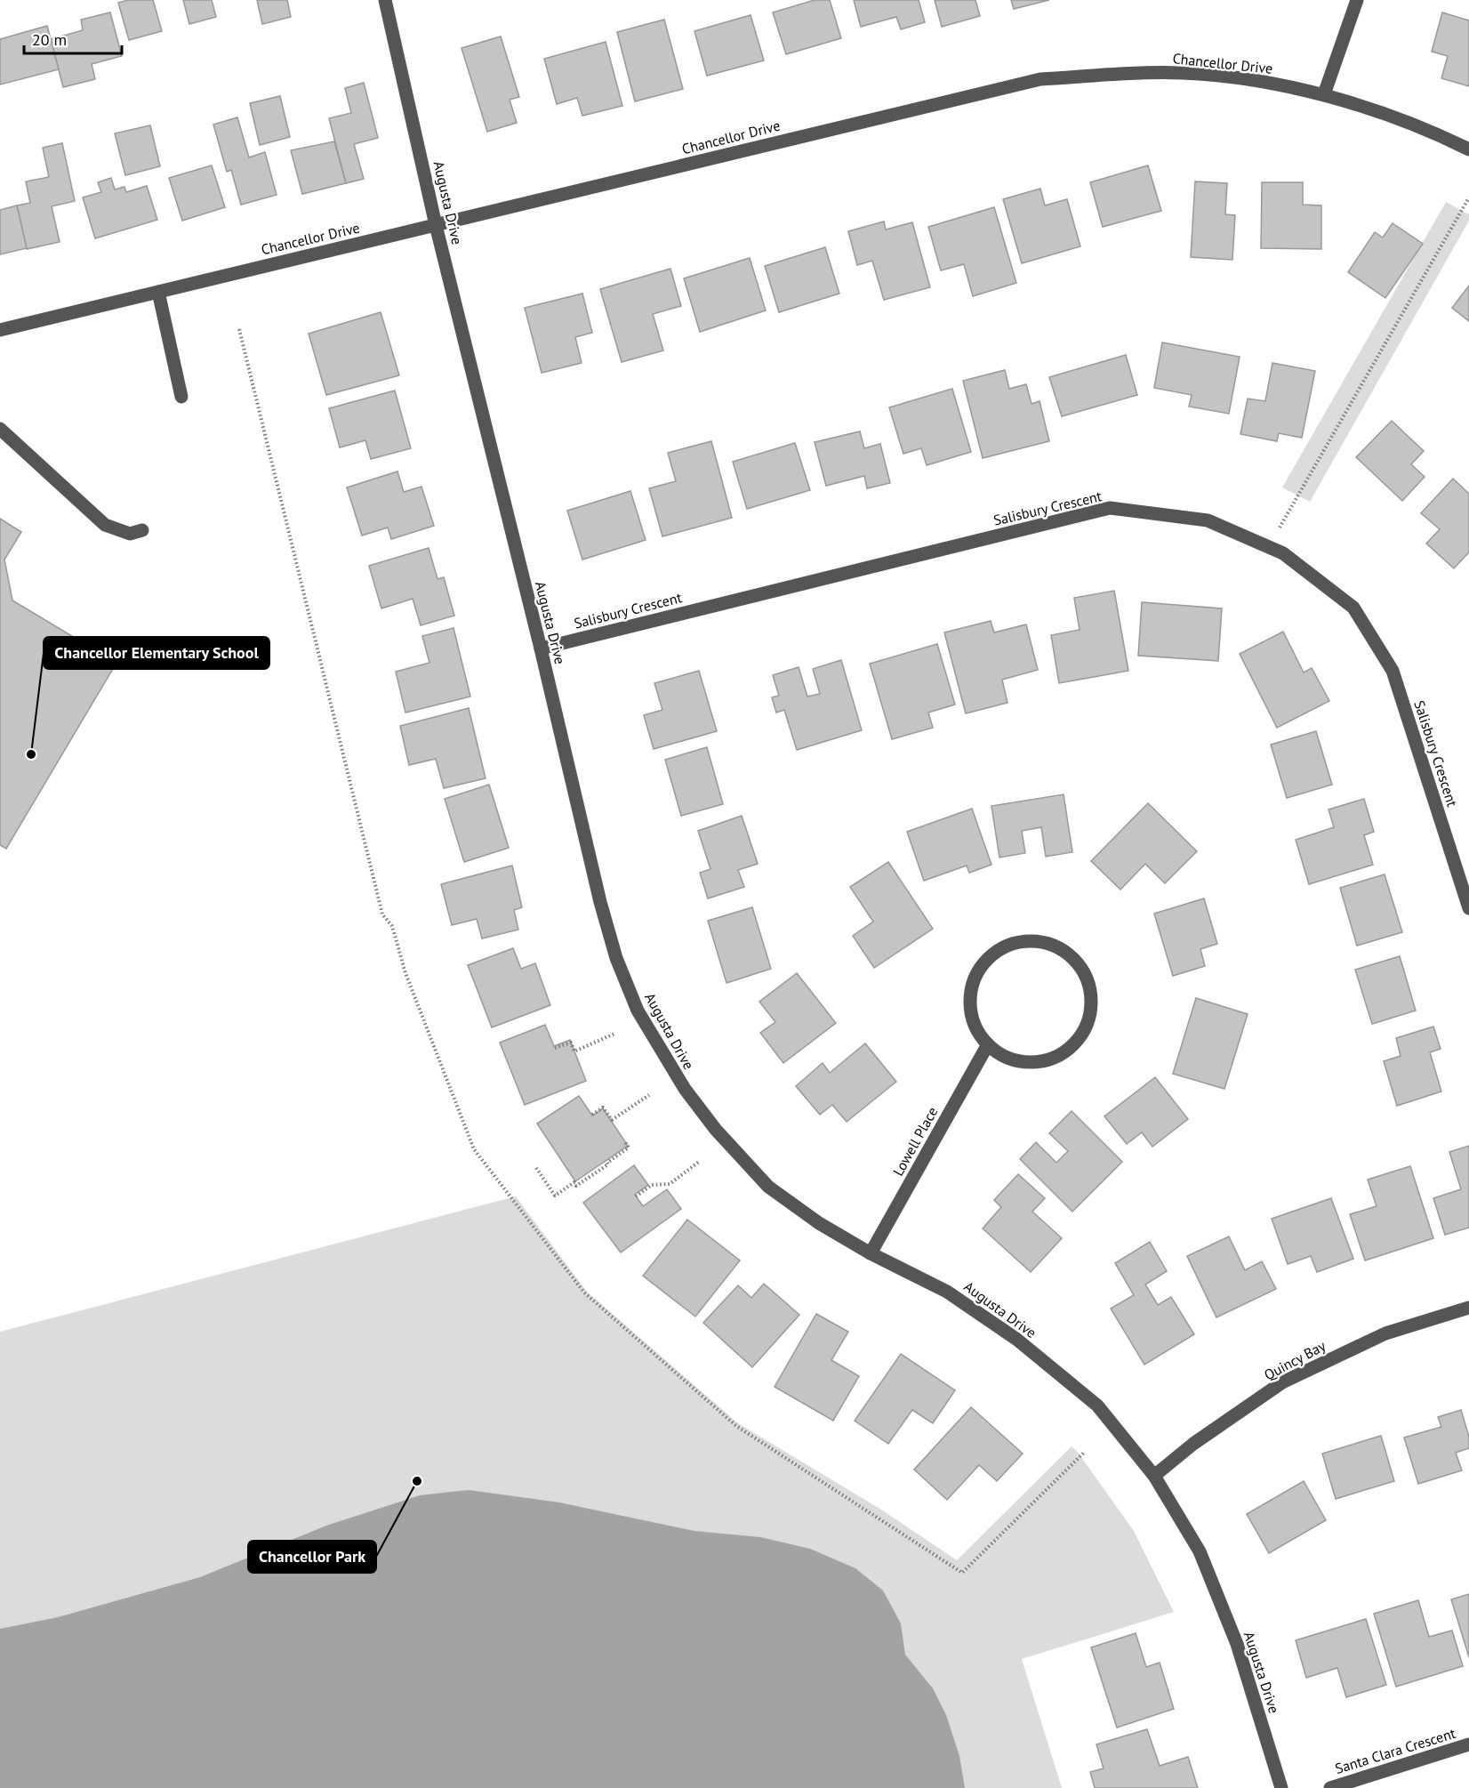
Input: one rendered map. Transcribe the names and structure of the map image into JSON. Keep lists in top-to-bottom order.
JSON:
{
  "streets": {
    "street": [
      "Chancellor Drive",
      "Augusta Drive",
      "Salisbury Crescent",
      "Lowell Place",
      "Quincy Bay",
      "Santa Clara Crescent"
    ]
  },
  "crossings": [
    ["Chancellor Drive", "Augusta Drive"],
    ["Augusta Drive", "Salisbury Crescent"],
    ["Augusta Drive", "Lowell Place"],
    ["Augusta Drive", "Quincy Bay"]
  ],
  "places": ["Chancellor Elementary School", "Chancellor Park"],
  "scale_bar": "20 m"
}
